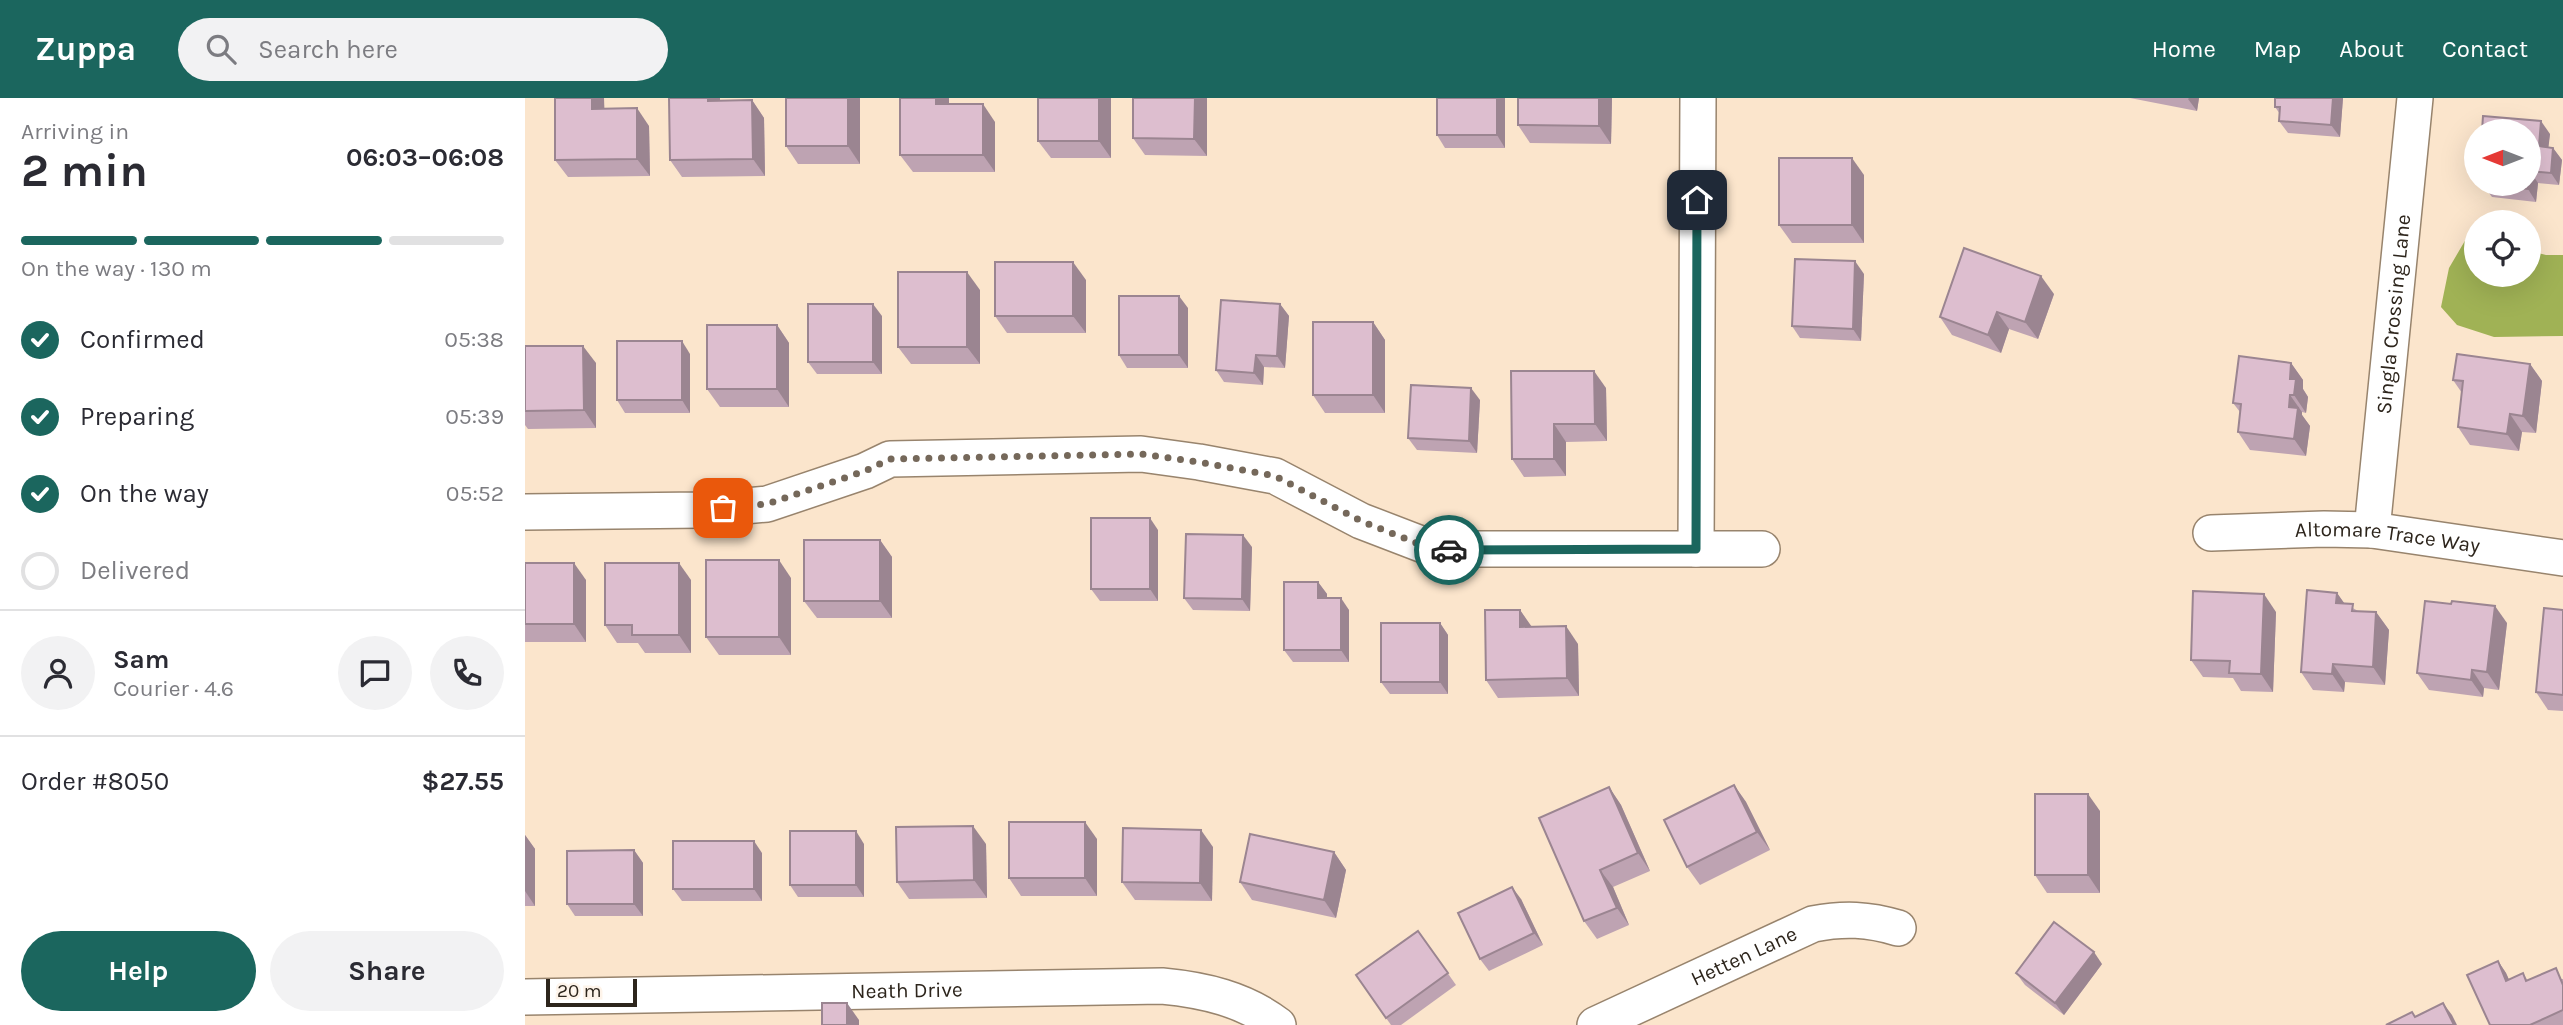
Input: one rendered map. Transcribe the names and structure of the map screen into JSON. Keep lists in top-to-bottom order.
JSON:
{
  "streets": {
    "street": [
      "Singla Crossing Lane",
      "Altomare Trace Way",
      "Hetten Lane",
      "Neath Drive"
    ]
  },
  "crossings": [
    ["Singla Crossing Lane", "Altomare Trace Way"]
  ],
  "scale_bar": "20 m",
  "north": "left",
  "page": {
    "header": "Zuppa",
    "search": "Search here",
    "nav": [
      "Home",
      "Map",
      "About",
      "Contact"
    ],
    "heading": ["2 min", "Arriving in", "06:03–06:08"],
    "panel": [
      "Sam",
      "Courier · 4.6",
      "Order #8050",
      "$27.55"
    ],
    "bar": "On the way · 130 m",
    "list": [
      ["Confirmed", "05:38"],
      ["Preparing", "05:39"],
      ["On the way", "05:52"],
      "Delivered"
    ],
    "buttons": ["Help", "Share"],
    "scale": "20 m"
  }
}
